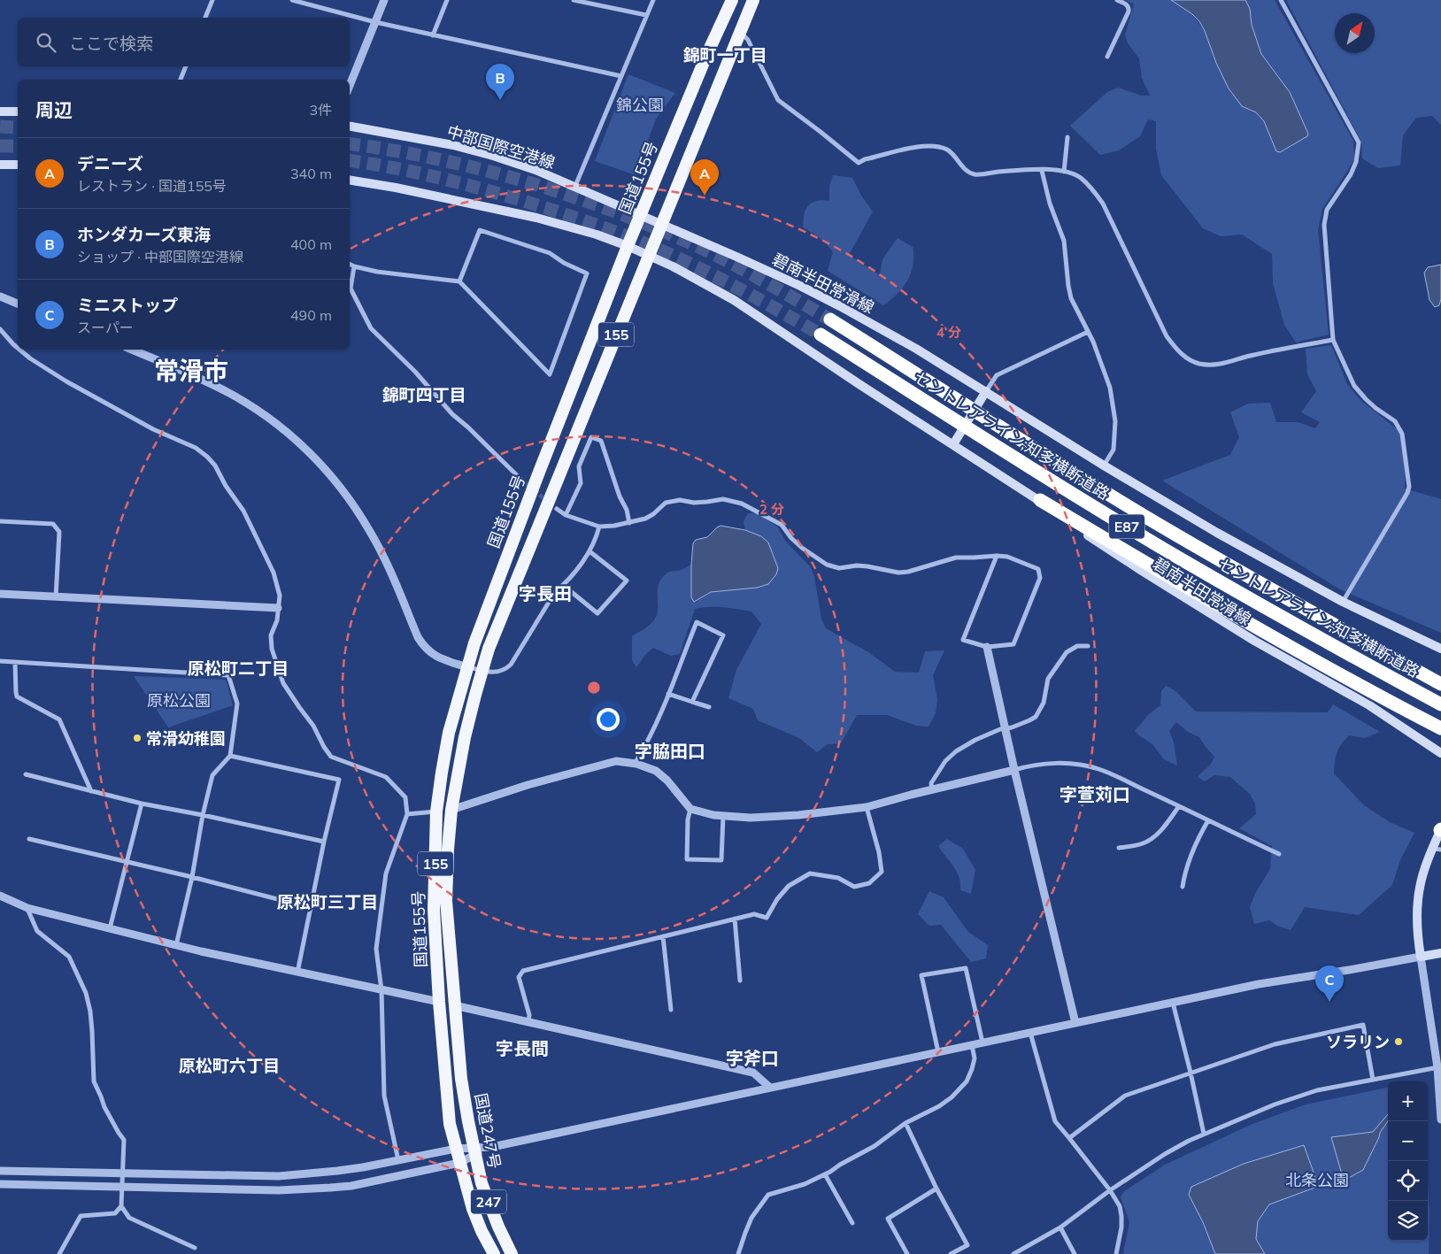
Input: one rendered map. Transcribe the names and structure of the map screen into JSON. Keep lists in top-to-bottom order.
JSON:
{
  "streets": {
    "highway": [
      "国道155号",
      "155",
      "セントレアライン;知多横断道路",
      "E87",
      "国道247号",
      "247"
    ],
    "main road": ["中部国際空港線", "碧南半田常滑線"]
  },
  "crossings": [
    ["中部国際空港線", "国道155号"],
    ["中部国際空港線", "碧南半田常滑線"],
    ["国道155号", "碧南半田常滑線"],
    ["国道155号", "国道247号"]
  ],
  "districts": [
    "錦町一丁目",
    "常滑市",
    "錦町四丁目",
    "字長田",
    "原松町二丁目",
    "字脇田口",
    "字萱苅口",
    "原松町三丁目",
    "字長間",
    "字斧口",
    "原松町六丁目"
  ],
  "parks": ["錦公園", "原松公園", "北条公園"],
  "places": ["常滑幼稚園", "ソラリン"],
  "north": "top right",
  "page": {
    "search": "ここで検索",
    "pins": ["B", "A", "C"],
    "heading": ["周辺", "3件"],
    "list": [
      {
        "mark": "A",
        "name": "デニーズ",
        "note": "レストラン · 国道155号",
        "value": "340 m"
      },
      {
        "mark": "B",
        "name": "ホンダカーズ東海",
        "note": "ショップ · 中部国際空港線",
        "value": "400 m"
      },
      {
        "mark": "C",
        "name": "ミニストップ",
        "note": "スーパー",
        "value": "490 m"
      }
    ],
    "map_buttons": ["+", "−"]
  },
  "rings": ["4 分", "2 分"]
}
